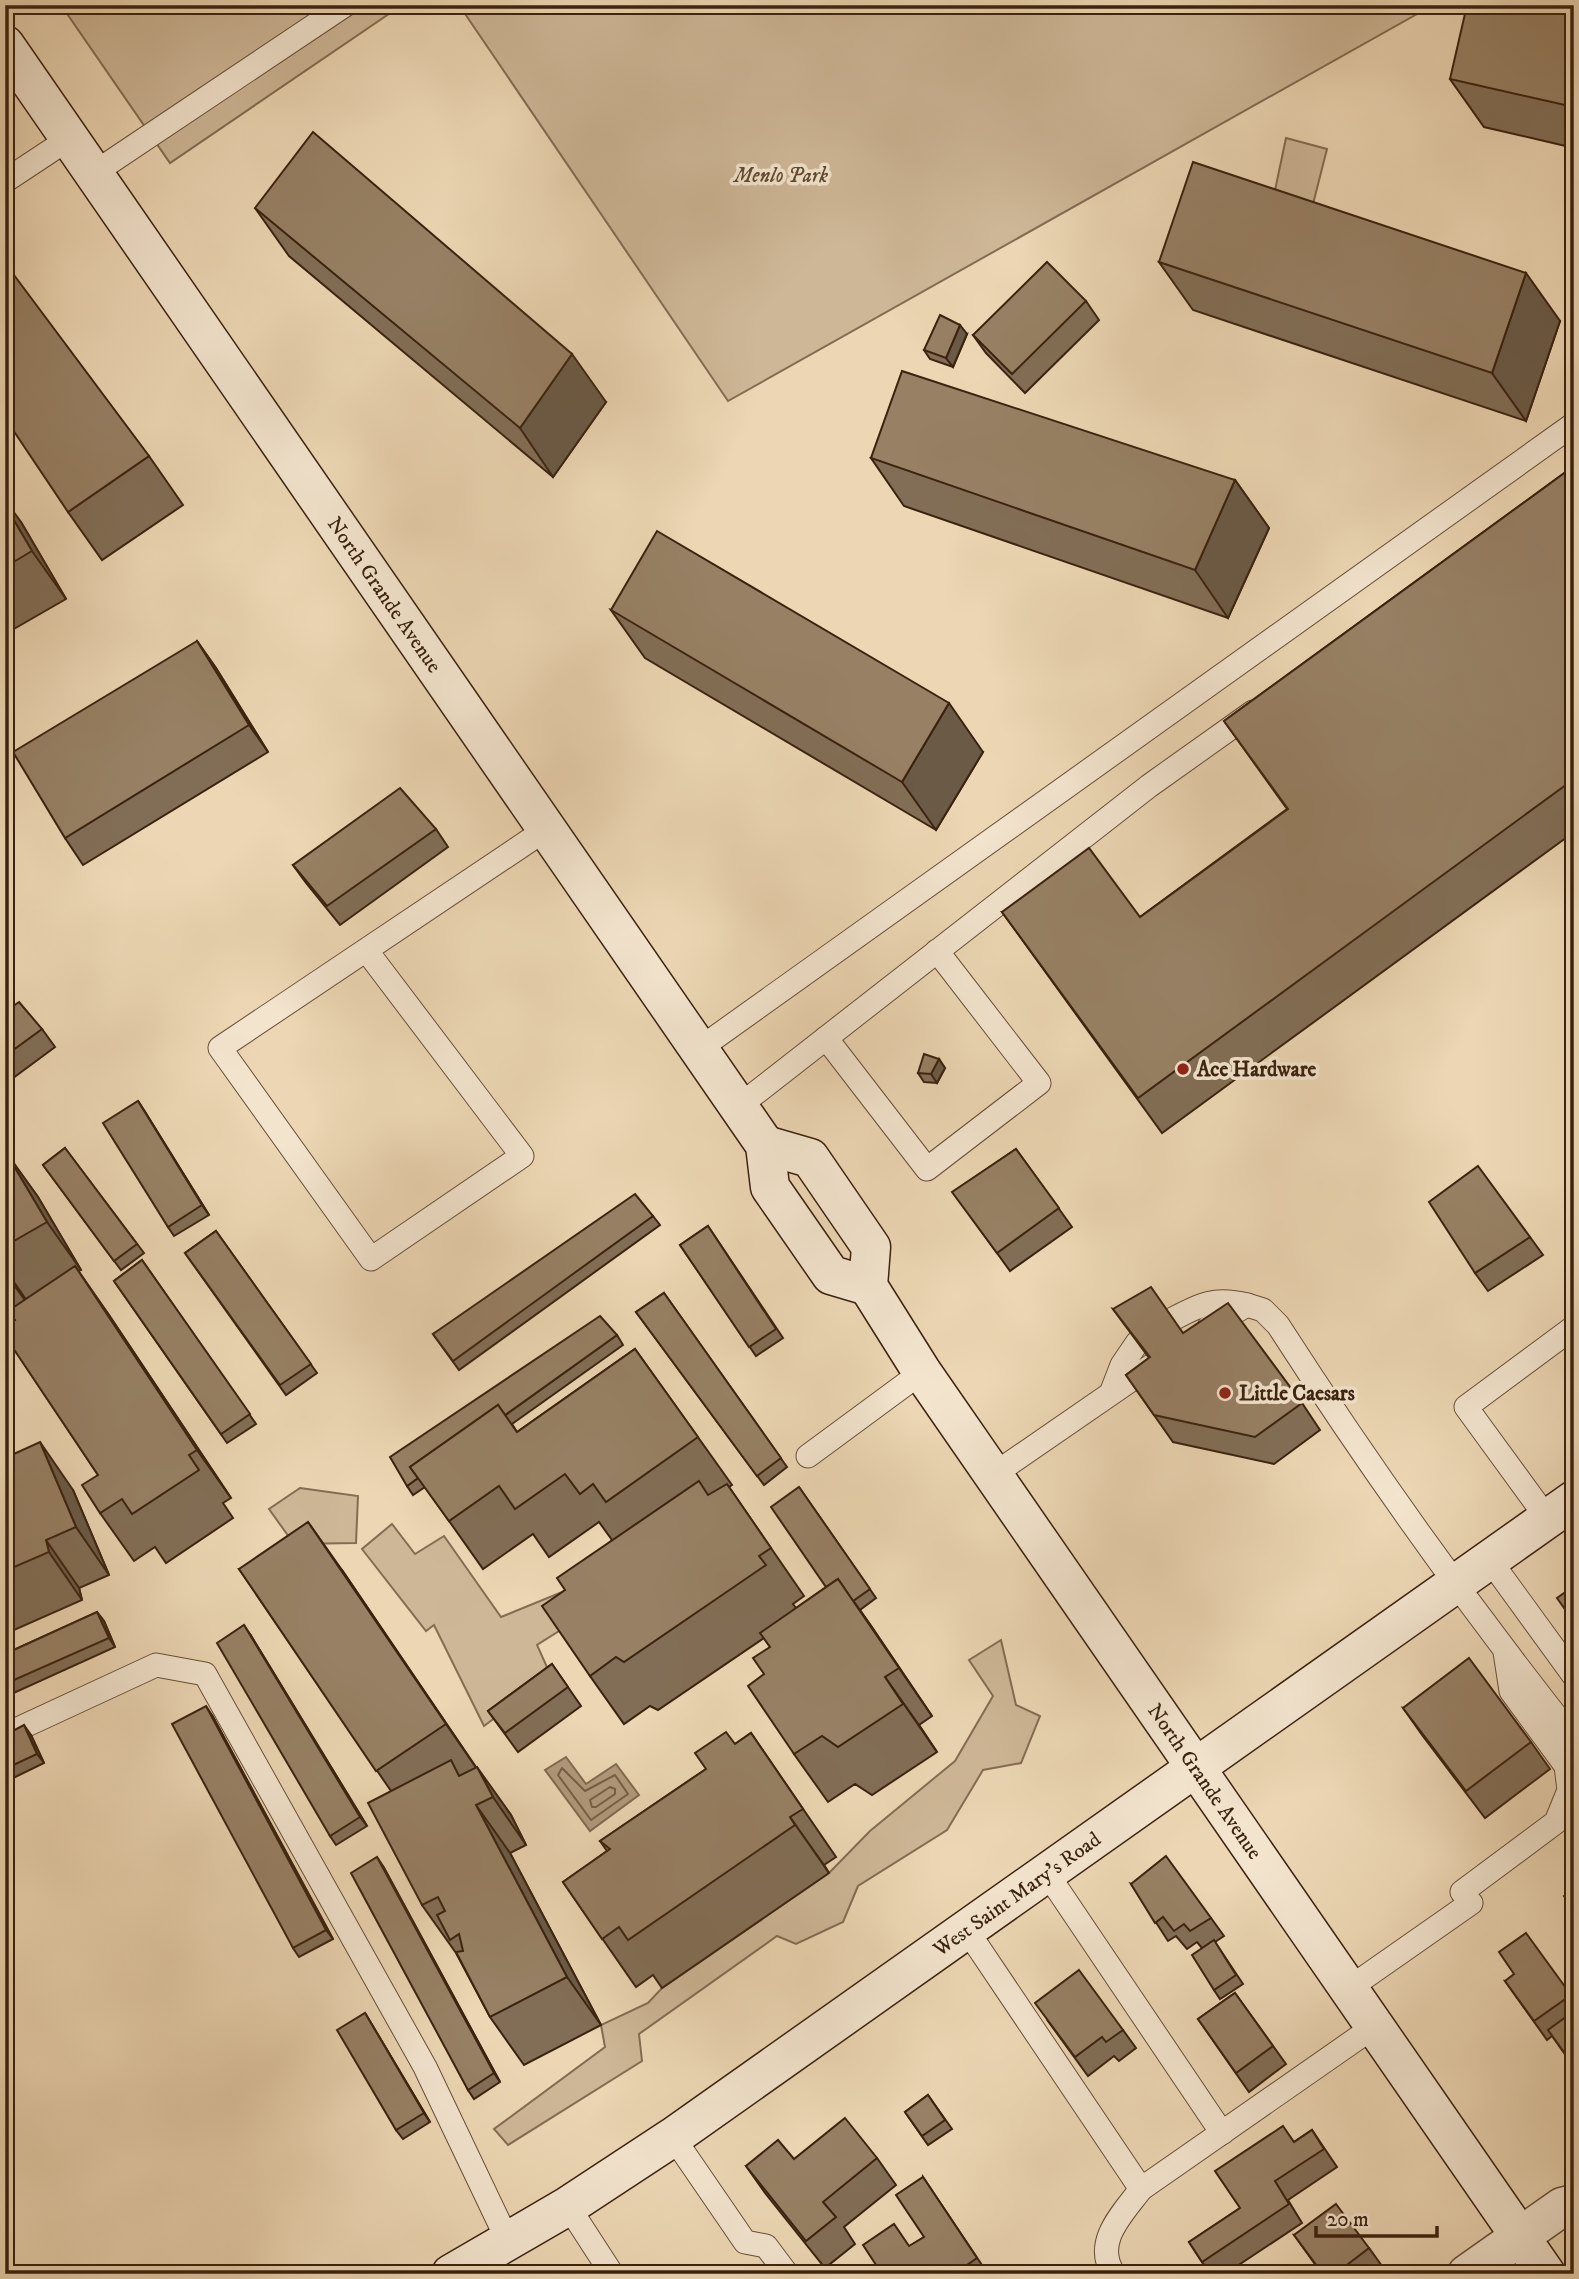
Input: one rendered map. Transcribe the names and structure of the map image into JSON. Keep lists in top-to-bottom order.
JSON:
{
  "streets": {
    "main road": ["North Grande Avenue", "West Saint Mary's Road"]
  },
  "crossings": [
    ["North Grande Avenue", "West Saint Mary's Road"]
  ],
  "parks": ["Menlo Park"],
  "places": ["Ace Hardware", "Little Caesars"],
  "scale_bar": "20 m"
}
